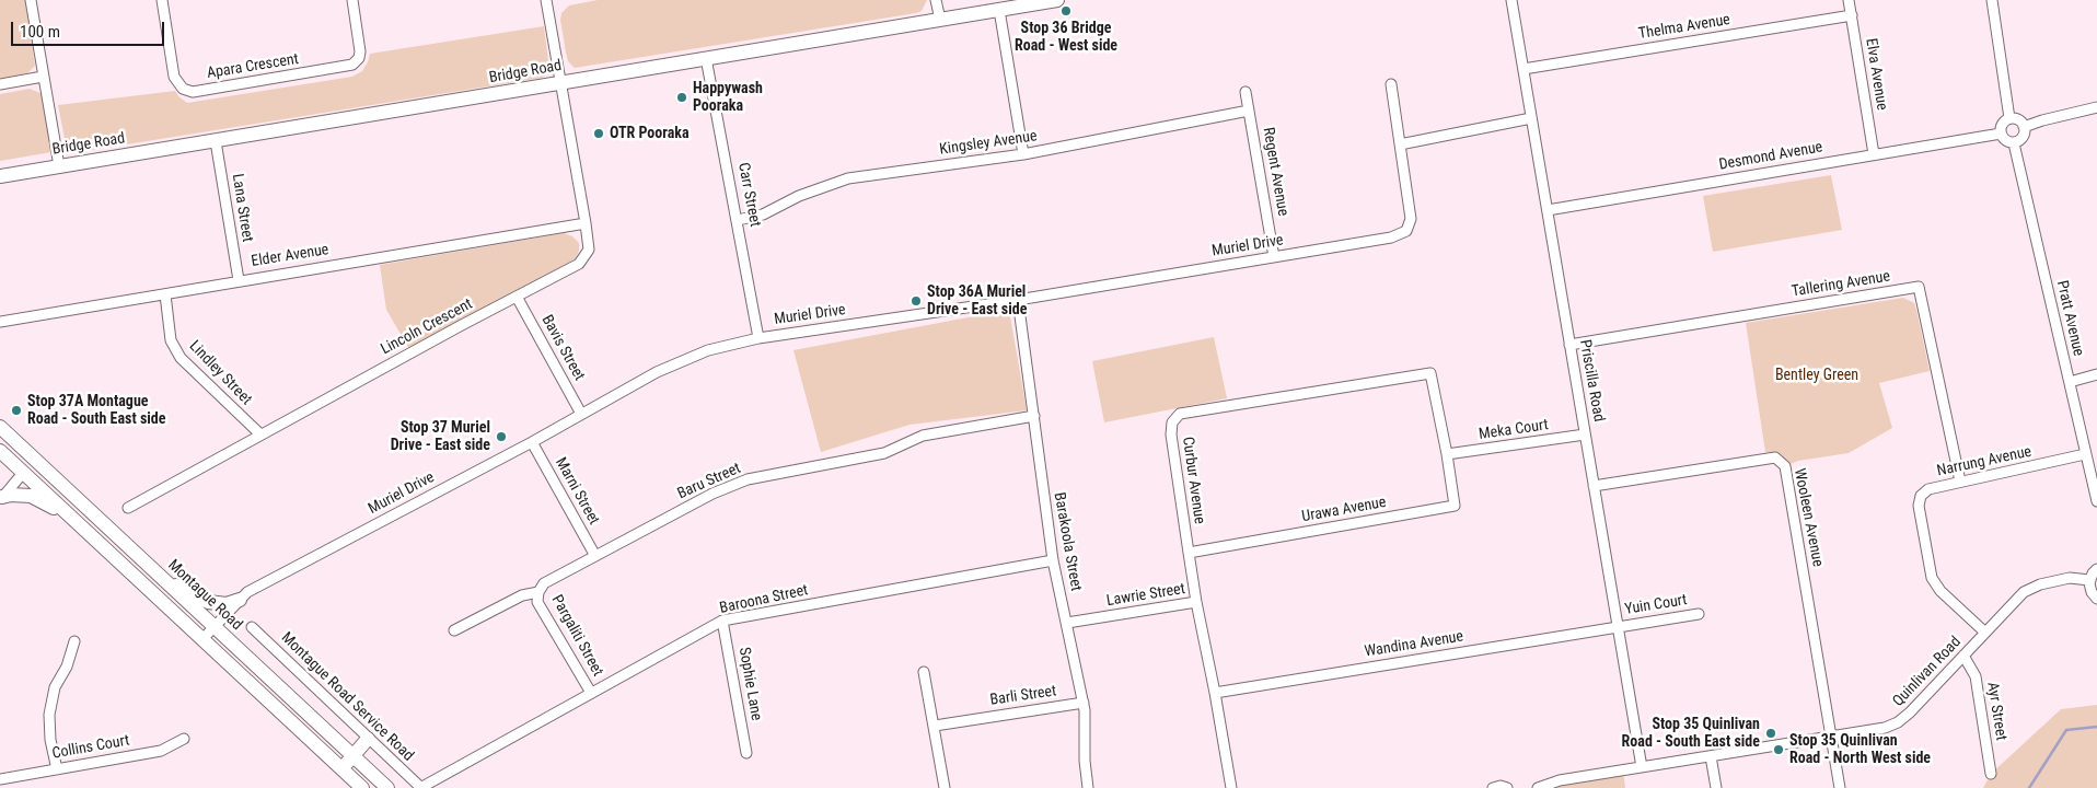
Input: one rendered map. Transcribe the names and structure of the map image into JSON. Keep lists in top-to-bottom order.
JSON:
{
  "streets": {
    "main road": ["Bridge Road", "Montague Road"],
    "street": [
      "Thelma Avenue",
      "Apara Crescent",
      "Elva Avenue",
      "Kingsley Avenue",
      "Desmond Avenue",
      "Regent Avenue",
      "Carr Street",
      "Lana Street",
      "Muriel Drive",
      "Elder Avenue",
      "Tallering Avenue",
      "Pratt Avenue",
      "Lincoln Crescent",
      "Bavis Street",
      "Lindley Street",
      "Priscilla Road",
      "Meka Court",
      "Narrung Avenue",
      "Curbur Avenue",
      "Baru Street",
      "Marni Street",
      "Urawa Avenue",
      "Wooleen Avenue",
      "Barakoola Street",
      "Lawrie Street",
      "Baroona Street",
      "Yuin Court",
      "Pargaliti Street",
      "Wandina Avenue",
      "Quinlivan Road",
      "Sophie Lane",
      "Barli Street",
      "Montague Road Service Road",
      "Ayr Street",
      "Collins Court"
    ]
  },
  "crossings": [
    ["Thelma Avenue", "Elva Avenue"],
    ["Thelma Avenue", "Priscilla Road"],
    ["Bridge Road", "Carr Street"],
    ["Bridge Road", "Lana Street"],
    ["Bridge Road", "Lincoln Crescent"],
    ["Elva Avenue", "Desmond Avenue"],
    ["Kingsley Avenue", "Regent Avenue"],
    ["Kingsley Avenue", "Carr Street"],
    ["Desmond Avenue", "Pratt Avenue"],
    ["Desmond Avenue", "Priscilla Road"],
    ["Regent Avenue", "Muriel Drive"],
    ["Carr Street", "Muriel Drive"],
    ["Lana Street", "Elder Avenue"],
    ["Muriel Drive", "Bavis Street"],
    ["Muriel Drive", "Marni Street"],
    ["Muriel Drive", "Barakoola Street"],
    ["Muriel Drive", "Montague Road"],
    ["Elder Avenue", "Lincoln Crescent"],
    ["Elder Avenue", "Lindley Street"],
    ["Tallering Avenue", "Priscilla Road"],
    ["Tallering Avenue", "Narrung Avenue"],
    ["Pratt Avenue", "Narrung Avenue"],
    ["Lincoln Crescent", "Bavis Street"],
    ["Lincoln Crescent", "Lindley Street"],
    ["Priscilla Road", "Meka Court"],
    ["Priscilla Road", "Wooleen Avenue"],
    ["Priscilla Road", "Yuin Court"],
    ["Priscilla Road", "Wandina Avenue"],
    ["Priscilla Road", "Quinlivan Road"],
    ["Meka Court", "Curbur Avenue"],
    ["Meka Court", "Urawa Avenue"],
    ["Narrung Avenue", "Quinlivan Road"],
    ["Curbur Avenue", "Urawa Avenue"],
    ["Curbur Avenue", "Lawrie Street"],
    ["Curbur Avenue", "Wandina Avenue"],
    ["Baru Street", "Marni Street"],
    ["Baru Street", "Barakoola Street"],
    ["Baru Street", "Pargaliti Street"],
    ["Wooleen Avenue", "Quinlivan Road"],
    ["Barakoola Street", "Lawrie Street"],
    ["Barakoola Street", "Baroona Street"],
    ["Barakoola Street", "Barli Street"],
    ["Baroona Street", "Pargaliti Street"],
    ["Baroona Street", "Sophie Lane"],
    ["Baroona Street", "Montague Road Service Road"],
    ["Yuin Court", "Wandina Avenue"],
    ["Quinlivan Road", "Ayr Street"]
  ],
  "parks": ["Bentley Green"],
  "places": [
    "Stop 36 Bridge Road - West side",
    "Happywash Pooraka",
    "OTR Pooraka",
    "Stop 36A Muriel Drive - East side",
    "Stop 37A Montague Road - South East side",
    "Stop 37 Muriel Drive - East side",
    "Stop 35 Quinlivan Road - South East side",
    "Stop 35 Quinlivan Road - North West side"
  ],
  "scale_bar": "100 m"
}
